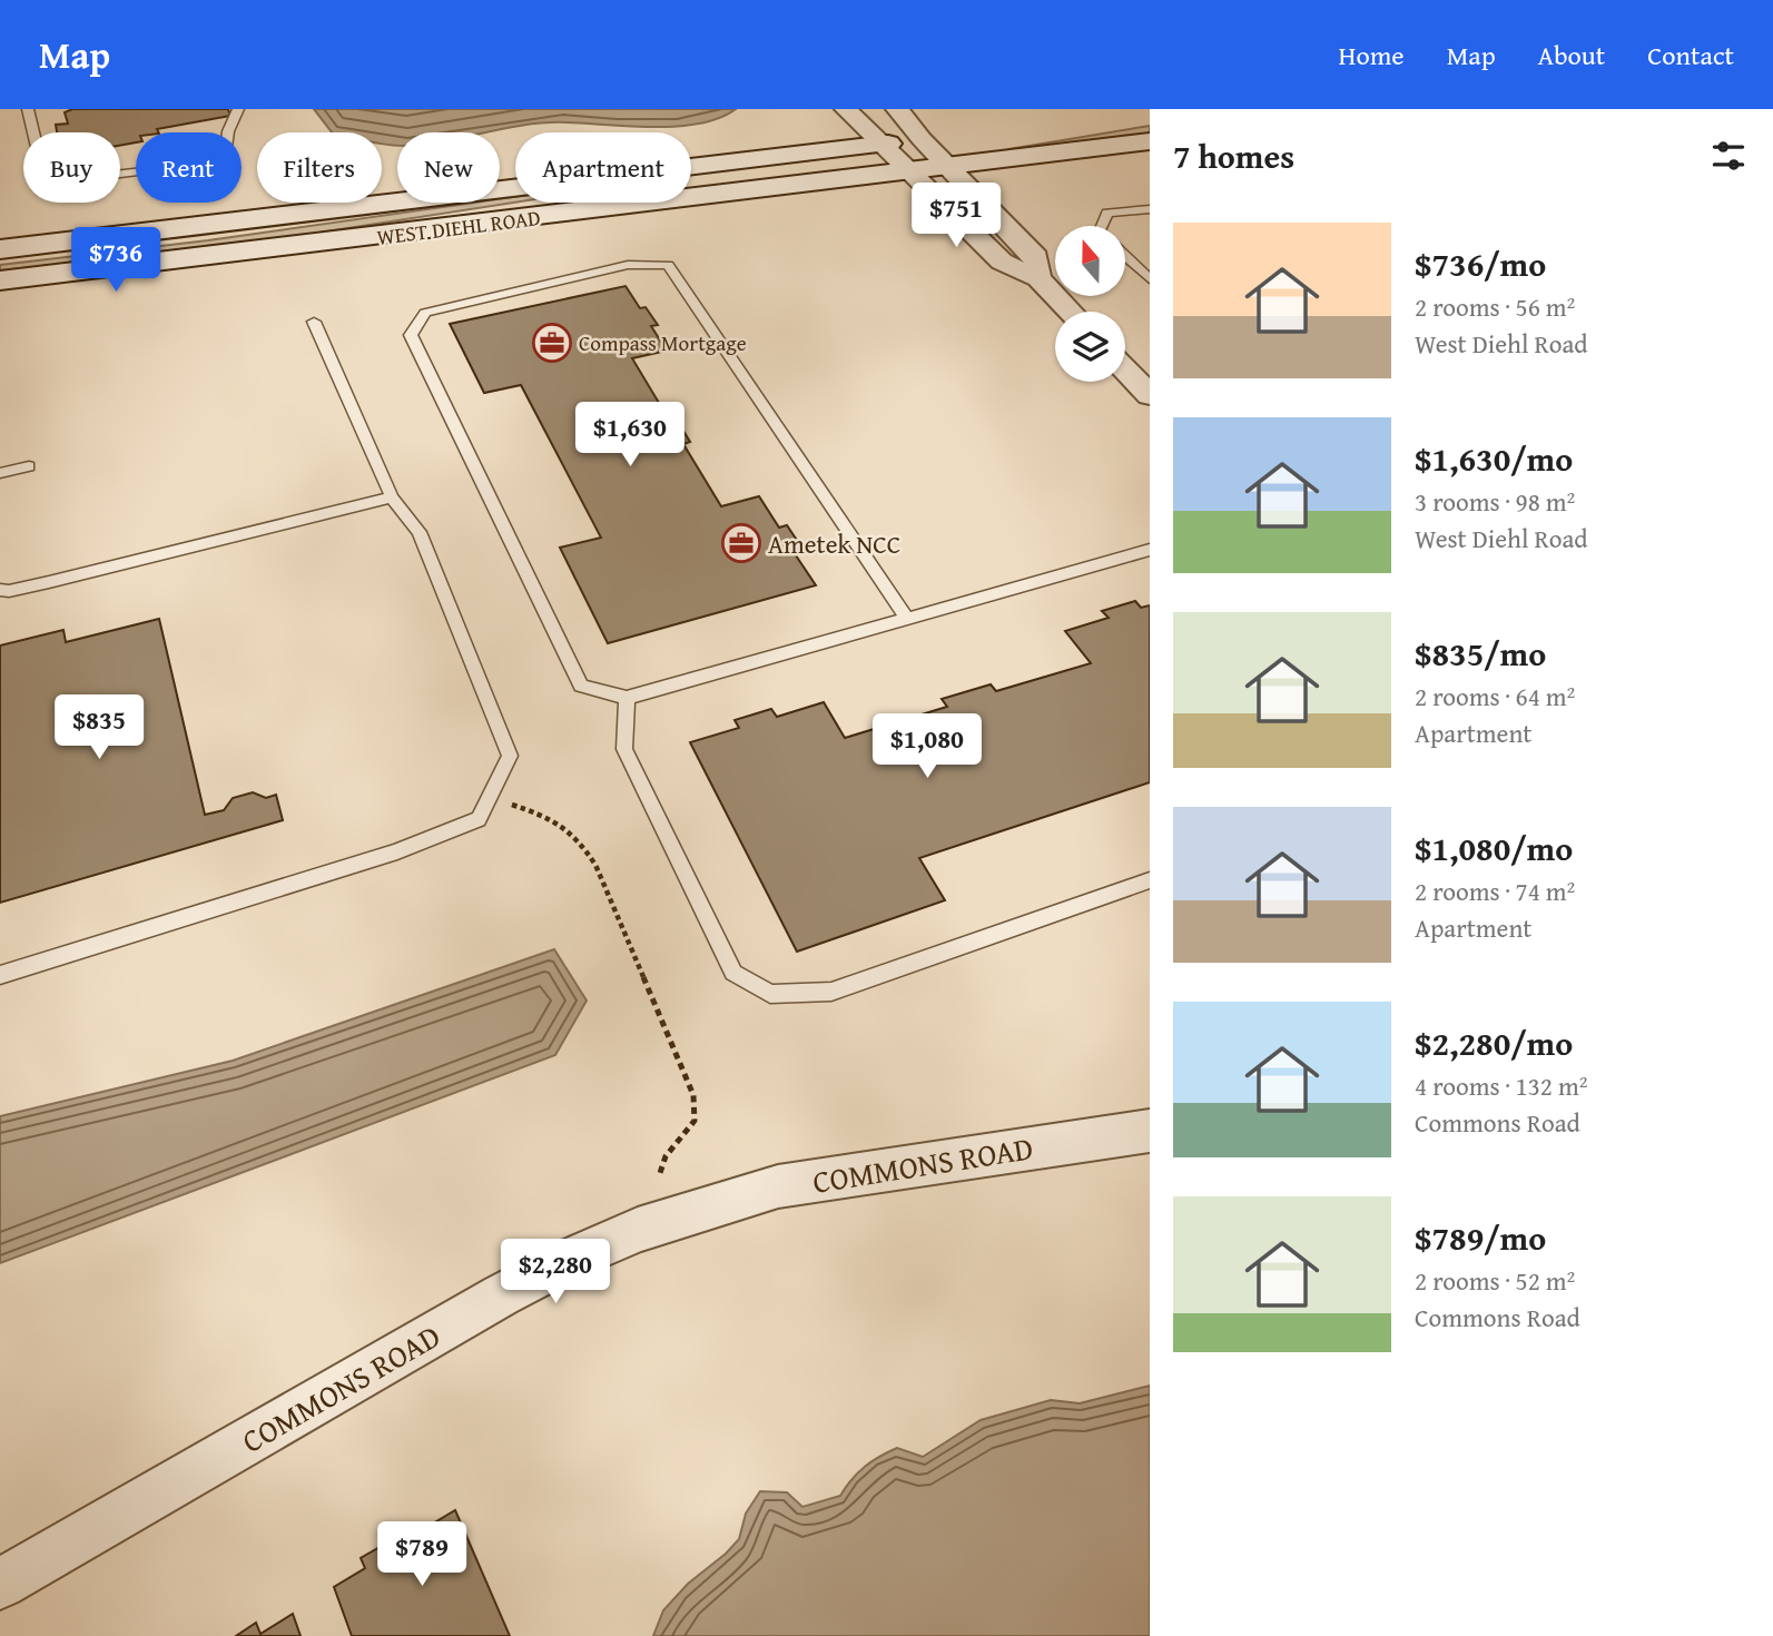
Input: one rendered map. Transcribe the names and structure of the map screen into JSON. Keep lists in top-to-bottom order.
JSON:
{
  "streets": {
    "street": ["WEST DIEHL ROAD", "COMMONS ROAD"]
  },
  "places": {
    "office": ["Compass Mortgage", "Ametek NCC"]
  },
  "north": "top",
  "page": {
    "header": "Map",
    "nav": [
      "Home",
      "Map",
      "About",
      "Contact"
    ],
    "heading": "7 homes",
    "chip": [
      "Buy",
      "Rent",
      "Filters",
      "New",
      "Apartment"
    ],
    "price": [
      "$751",
      "$736",
      "$1,630",
      "$835",
      "$1,080",
      "$2,280",
      "$789"
    ],
    "list": [
      {
        "name": "$736/mo",
        "note": "2 rooms · 56 m² · West Diehl Road"
      },
      {
        "name": "$1,630/mo",
        "note": "3 rooms · 98 m² · West Diehl Road"
      },
      {
        "name": "$835/mo",
        "note": "2 rooms · 64 m² · Apartment"
      },
      {
        "name": "$1,080/mo",
        "note": "2 rooms · 74 m² · Apartment"
      },
      {
        "name": "$2,280/mo",
        "note": "4 rooms · 132 m² · Commons Road"
      },
      {
        "name": "$789/mo",
        "note": "2 rooms · 52 m² · Commons Road"
      }
    ]
  }
}
